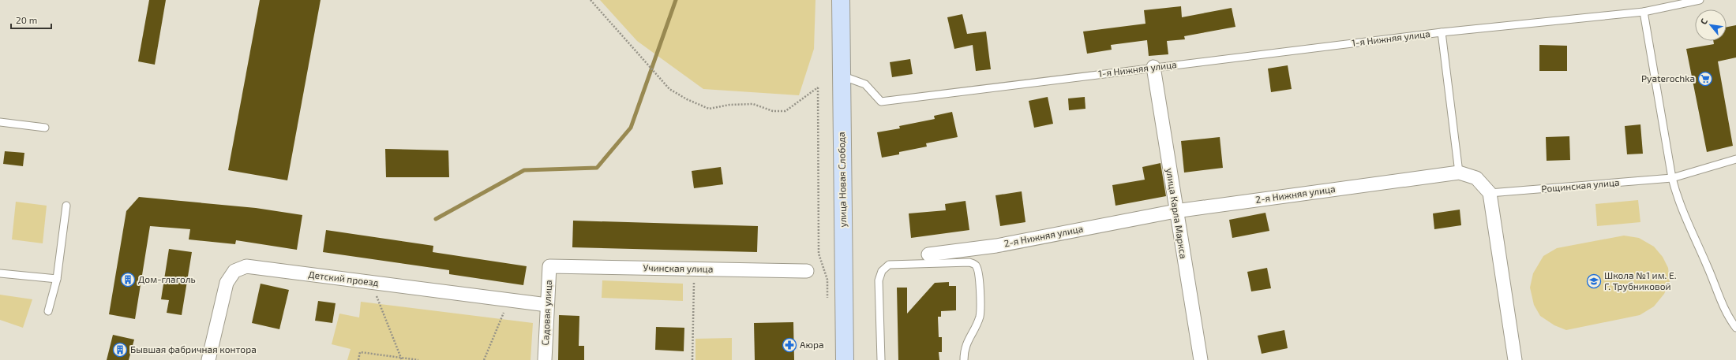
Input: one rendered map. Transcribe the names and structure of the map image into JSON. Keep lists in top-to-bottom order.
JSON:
{
  "streets": {
    "main road": ["улица Новая Слобода"],
    "street": [
      "2-я Нижняя улица",
      "улица Карла Маркса",
      "Учинская улица",
      "Детский проезд",
      "Садовая улица"
    ],
    "lane": ["1-я Нижняя улица", "Рощинская улица"]
  },
  "crossings": [
    ["1-я Нижняя улица", "улица Новая Слобода"],
    ["1-я Нижняя улица", "2-я Нижняя улица"],
    ["1-я Нижняя улица", "улица Карла Маркса"],
    ["Рощинская улица", "2-я Нижняя улица"],
    ["2-я Нижняя улица", "улица Карла Маркса"],
    ["Учинская улица", "Садовая улица"],
    ["Детский проезд", "Садовая улица"]
  ],
  "places": {
    "supermarket": ["Pyaterochka"],
    "building": ["Дом-глаголь", "Бывшая фабричная контора"],
    "school or university": ["Школа №1 им. Е. Г. Трубниковой"],
    "pharmacy": ["Аюра"]
  },
  "scale_bar": "20 m",
  "north": "top left"
}
